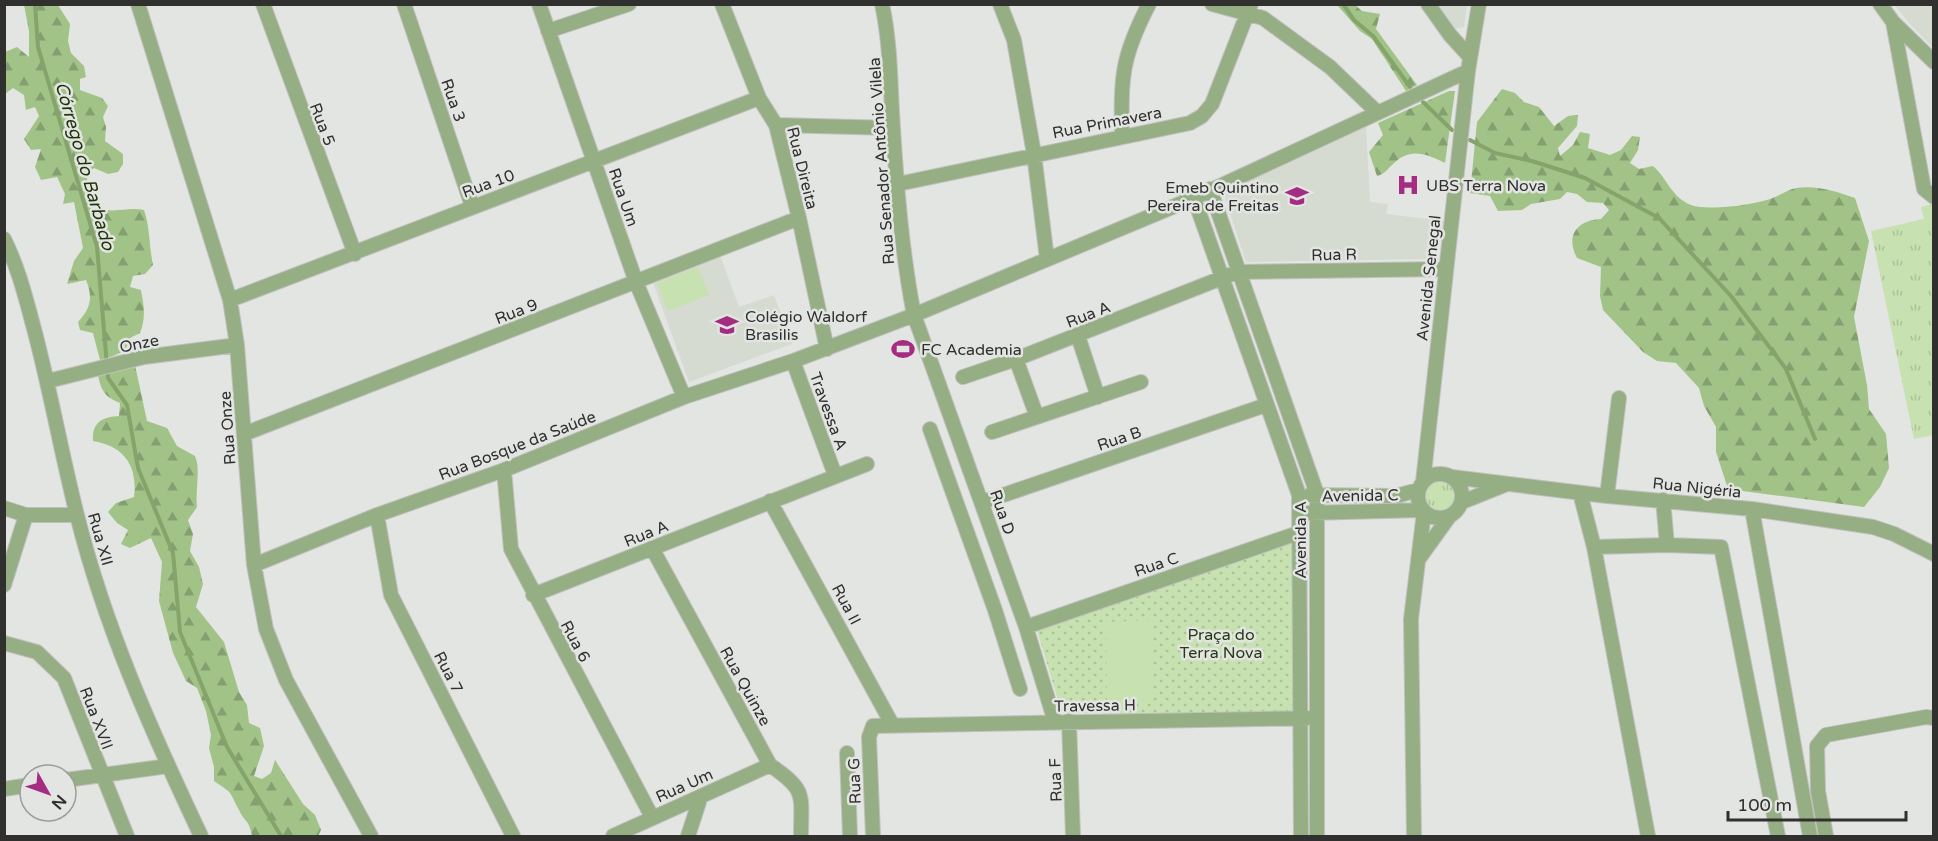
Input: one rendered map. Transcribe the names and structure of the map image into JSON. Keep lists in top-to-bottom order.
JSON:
{
  "streets": {
    "street": [
      "Rua 3",
      "Rua Primavera",
      "Rua 5",
      "Rua Senador Antônio Vilela",
      "Rua Direita",
      "Rua 10",
      "Rua Um",
      "Rua R",
      "Avenida Senegal",
      "Rua 9",
      "Rua A",
      "Onze",
      "Travessa A",
      "Rua Onze",
      "Rua B",
      "Rua Bosque da Saúde",
      "Rua Nigéria",
      "Avenida C",
      "Rua D",
      "Rua XII",
      "Avenida A",
      "Rua C",
      "Rua II",
      "Rua 6",
      "Rua 7",
      "Rua Quinze",
      "Travessa H",
      "Rua XVII",
      "Rua F",
      "Rua G"
    ]
  },
  "crossings": [
    ["Rua 3", "Rua 10"],
    ["Rua Primavera", "Rua Senador Antônio Vilela"],
    ["Rua 5", "Rua 10"],
    ["Rua Senador Antônio Vilela", "Rua Bosque da Saúde"],
    ["Rua Senador Antônio Vilela", "Rua D"],
    ["Rua Direita", "Rua 10"],
    ["Rua Direita", "Rua 9"],
    ["Rua Direita", "Rua Bosque da Saúde"],
    ["Rua 10", "Rua Um"],
    ["Rua 10", "Rua Onze"],
    ["Rua Um", "Rua 9"],
    ["Rua Um", "Rua Bosque da Saúde"],
    ["Rua Um", "Rua 6"],
    ["Rua Um", "Rua Quinze"],
    ["Rua R", "Avenida Senegal"],
    ["Rua R", "Rua A"],
    ["Rua R", "Avenida A"],
    ["Avenida Senegal", "Rua Bosque da Saúde"],
    ["Avenida Senegal", "Rua Nigéria"],
    ["Avenida Senegal", "Avenida C"],
    ["Rua 9", "Rua Onze"],
    ["Rua A", "Travessa A"],
    ["Rua A", "Avenida A"],
    ["Rua A", "Rua II"],
    ["Rua A", "Rua 6"],
    ["Rua A", "Rua Quinze"],
    ["Onze", "Rua Onze"],
    ["Onze", "Rua XII"],
    ["Travessa A", "Rua Bosque da Saúde"],
    ["Travessa A", "Rua II"],
    ["Rua Onze", "Rua Bosque da Saúde"],
    ["Rua B", "Rua D"],
    ["Rua B", "Avenida A"],
    ["Rua Bosque da Saúde", "Rua D"],
    ["Rua Bosque da Saúde", "Avenida A"],
    ["Rua Bosque da Saúde", "Rua 6"],
    ["Rua Bosque da Saúde", "Rua 7"],
    ["Rua Nigéria", "Avenida C"],
    ["Avenida C", "Avenida A"],
    ["Rua D", "Rua C"],
    ["Rua D", "Travessa H"],
    ["Rua D", "Rua F"],
    ["Avenida A", "Rua C"],
    ["Avenida A", "Travessa H"],
    ["Rua II", "Travessa H"],
    ["Rua II", "Rua G"],
    ["Travessa H", "Rua F"],
    ["Travessa H", "Rua G"]
  ],
  "water": ["Córrego do Barbado"],
  "parks": ["Praça do Terra Nova"],
  "places": {
    "hospital": ["UBS Terra Nova"],
    "school or university": ["Emeb Quintino Pereira de Freitas", "Colégio Waldorf Brasilis"],
    "sports": ["FC Academia"]
  },
  "scale_bar": "100 m",
  "north": "bottom right"
}
